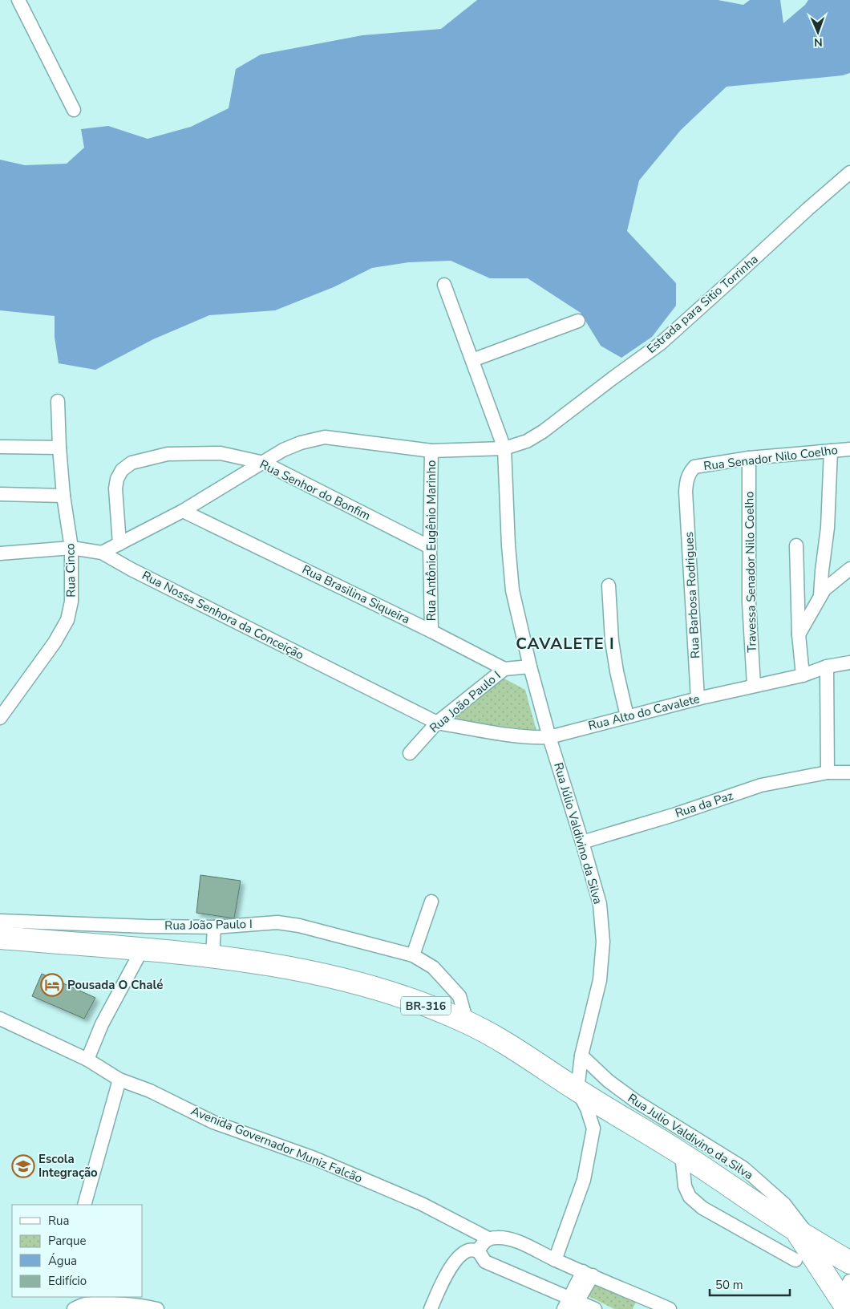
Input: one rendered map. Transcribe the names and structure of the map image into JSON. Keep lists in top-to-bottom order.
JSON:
{
  "streets": {
    "highway": ["BR-316"],
    "street": [
      "Estrada para Sitio Torrinha",
      "Rua Senador Nilo Coelho",
      "Rua Senhor do Bonfim",
      "Rua Antônio Eugênio Marinho",
      "Rua Cinco",
      "Travessa Senador Nilo Coelho",
      "Rua Brasilina Siqueira",
      "Rua Barbosa Rodrigues",
      "Rua Nossa Senhora da Conceição",
      "Rua João Paulo I",
      "Rua Alto do Cavalete",
      "Rua da Paz",
      "Rua Júlio Valdivino da Silva",
      "Rua Julio Valdivino da Silva",
      "Avenida Governador Muniz Falcão"
    ]
  },
  "crossings": [
    ["Estrada para Sitio Torrinha", "Rua Senhor do Bonfim"],
    ["Estrada para Sitio Torrinha", "Rua Antônio Eugênio Marinho"],
    ["Estrada para Sitio Torrinha", "Rua Brasilina Siqueira"],
    ["Estrada para Sitio Torrinha", "Rua Nossa Senhora da Conceição"],
    ["Estrada para Sitio Torrinha", "Rua Júlio Valdivino da Silva"],
    ["Rua Senador Nilo Coelho", "Travessa Senador Nilo Coelho"],
    ["Rua Senador Nilo Coelho", "Rua Barbosa Rodrigues"],
    ["Rua Senhor do Bonfim", "Rua Antônio Eugênio Marinho"],
    ["Rua Antônio Eugênio Marinho", "Rua Brasilina Siqueira"],
    ["Rua Cinco", "Rua Nossa Senhora da Conceição"],
    ["Travessa Senador Nilo Coelho", "Rua Alto do Cavalete"],
    ["Rua Brasilina Siqueira", "Rua João Paulo I"],
    ["Rua Barbosa Rodrigues", "Rua Alto do Cavalete"],
    ["Rua Nossa Senhora da Conceição", "Rua João Paulo I"],
    ["Rua Nossa Senhora da Conceição", "Rua Alto do Cavalete"],
    ["Rua João Paulo I", "Rua Alto do Cavalete"],
    ["Rua João Paulo I", "BR-316"],
    ["Rua Alto do Cavalete", "Rua Júlio Valdivino da Silva"],
    ["Rua da Paz", "Rua Júlio Valdivino da Silva"],
    ["Rua Júlio Valdivino da Silva", "BR-316"],
    ["Rua Júlio Valdivino da Silva", "Rua Julio Valdivino da Silva"],
    ["BR-316", "Rua Julio Valdivino da Silva"]
  ],
  "districts": ["CAVALETE I"],
  "places": {
    "hotel": ["Pousada O Chalé"],
    "school or university": ["Escola Integração"]
  },
  "legend": [
    "Rua",
    "Parque",
    "Água",
    "Edifício"
  ],
  "scale_bar": "50 m",
  "north": "bottom"
}
